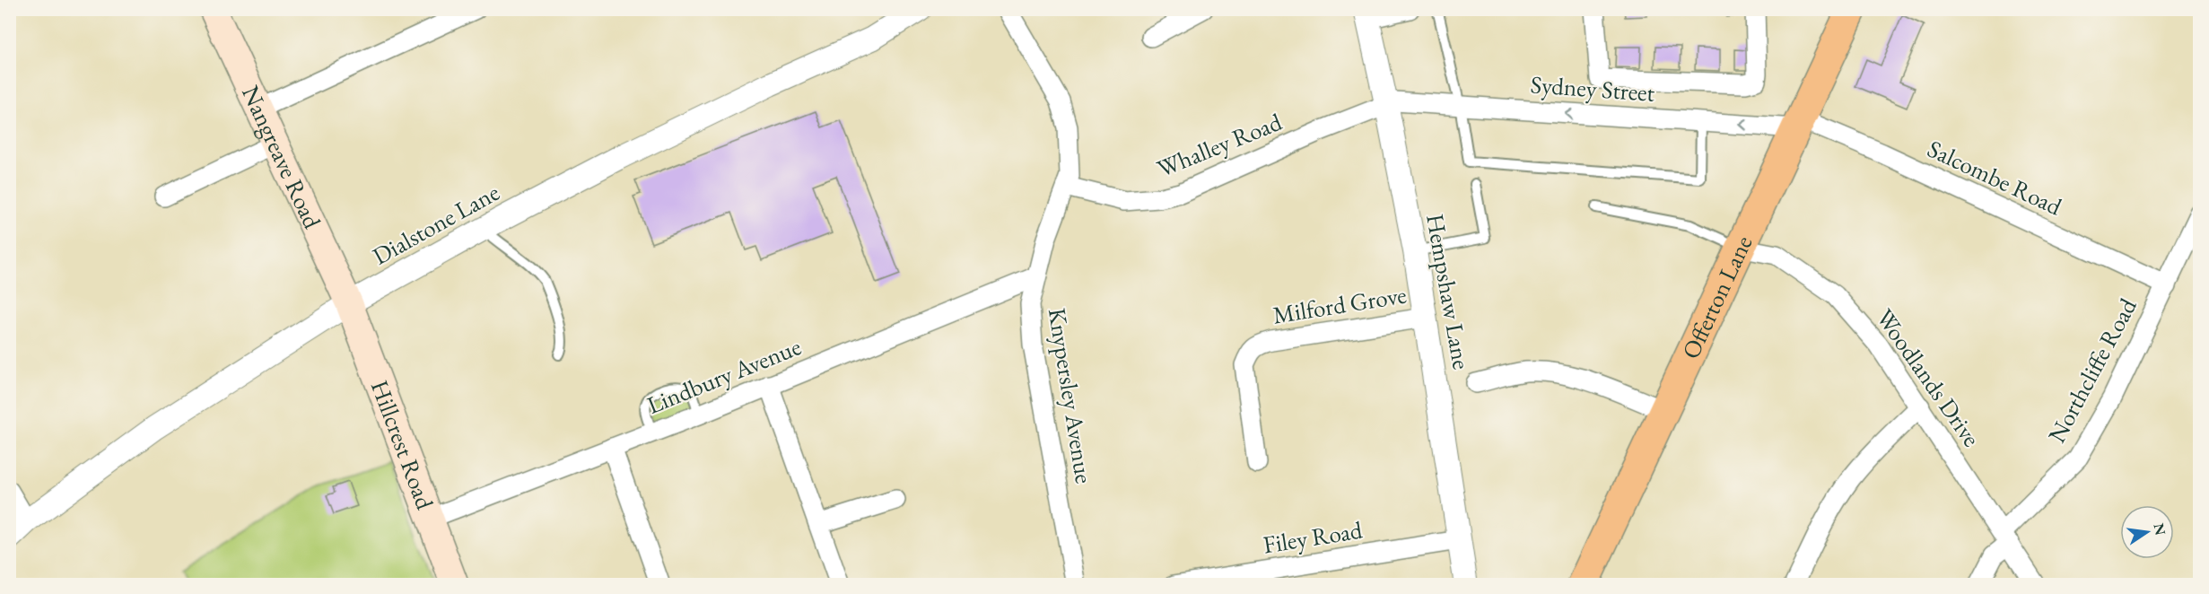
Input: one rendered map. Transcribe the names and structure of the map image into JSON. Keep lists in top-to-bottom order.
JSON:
{
  "streets": {
    "main road": ["Nangreave Road", "Offerton Lane", "Hillcrest Road"],
    "street": [
      "Sydney Street",
      "Whalley Road",
      "Salcombe Road",
      "Dialstone Lane",
      "Hempshaw Lane",
      "Milford Grove",
      "Northcliffe Road",
      "Lindbury Avenue",
      "Woodlands Drive",
      "Knypersley Avenue",
      "Filey Road"
    ]
  },
  "crossings": [
    ["Sydney Street", "Whalley Road"],
    ["Sydney Street", "Salcombe Road"],
    ["Sydney Street", "Hempshaw Lane"],
    ["Sydney Street", "Offerton Lane"],
    ["Whalley Road", "Hempshaw Lane"],
    ["Whalley Road", "Knypersley Avenue"],
    ["Nangreave Road", "Dialstone Lane"],
    ["Nangreave Road", "Hillcrest Road"],
    ["Salcombe Road", "Offerton Lane"],
    ["Salcombe Road", "Northcliffe Road"],
    ["Dialstone Lane", "Hillcrest Road"],
    ["Hempshaw Lane", "Milford Grove"],
    ["Hempshaw Lane", "Filey Road"],
    ["Offerton Lane", "Woodlands Drive"],
    ["Northcliffe Road", "Woodlands Drive"],
    ["Lindbury Avenue", "Knypersley Avenue"],
    ["Lindbury Avenue", "Hillcrest Road"]
  ],
  "one_way": ["Sydney Street"],
  "north": "right"
}
